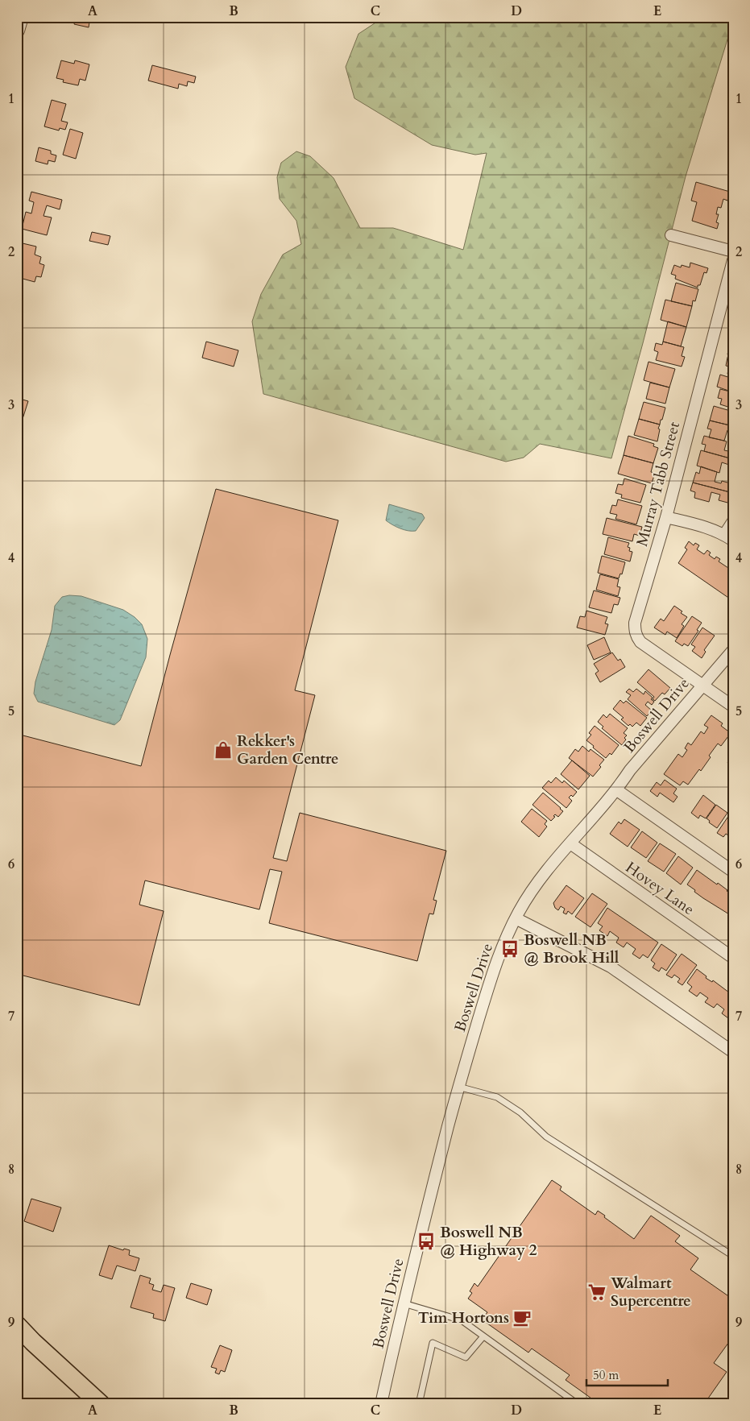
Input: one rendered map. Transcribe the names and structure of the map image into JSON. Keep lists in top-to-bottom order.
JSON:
{
  "streets": {
    "street": ["Murray Tabb Street", "Boswell Drive", "Hovey Lane"]
  },
  "crossings": [
    ["Murray Tabb Street", "Boswell Drive"],
    ["Boswell Drive", "Hovey Lane"]
  ],
  "places": {
    "shop": ["Rekker's Garden Centre"],
    "bus stop": ["Boswell NB @ Brook Hill", "Boswell NB @ Highway 2"],
    "supermarket": ["Walmart Supercentre"],
    "cafe": ["Tim Hortons"]
  },
  "scale_bar": "50 m",
  "grid": {
    "columns": [
      "A",
      "B",
      "C",
      "D",
      "E"
    ],
    "rows": [
      "1",
      "2",
      "3",
      "4",
      "5",
      "6",
      "7",
      "8",
      "9"
    ]
  }
}
